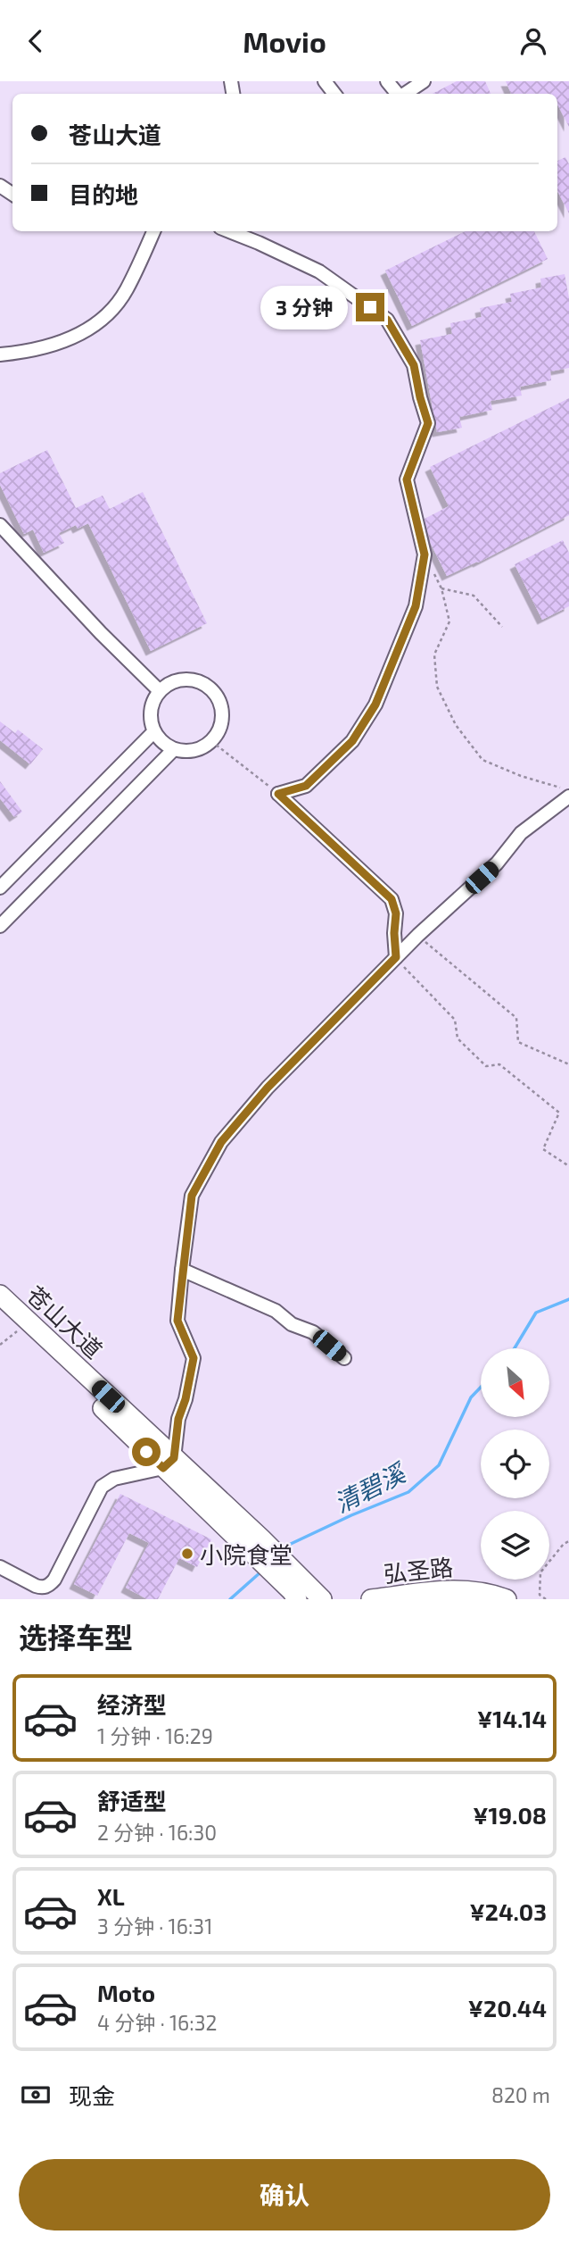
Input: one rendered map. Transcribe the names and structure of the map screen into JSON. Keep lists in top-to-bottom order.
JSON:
{
  "streets": {
    "main road": ["苍山大道", "弘圣路"]
  },
  "water": ["清碧溪"],
  "places": ["小院食堂"],
  "north": "bottom right",
  "page": {
    "header": "Movio",
    "banner": ["苍山大道", "目的地"],
    "bubble": "3 分钟",
    "heading": "选择车型",
    "list": [
      {
        "name": "经济型",
        "note": "1 分钟 · 16:29",
        "value": "¥14.14"
      },
      {
        "name": "舒适型",
        "note": "2 分钟 · 16:30",
        "value": "¥19.08"
      },
      {
        "name": "XL",
        "note": "3 分钟 · 16:31",
        "value": "¥24.03"
      },
      {
        "name": "Moto",
        "note": "4 分钟 · 16:32",
        "value": "¥20.44"
      }
    ],
    "pay": ["现金", "820 m"],
    "buttons": "确认"
  }
}
